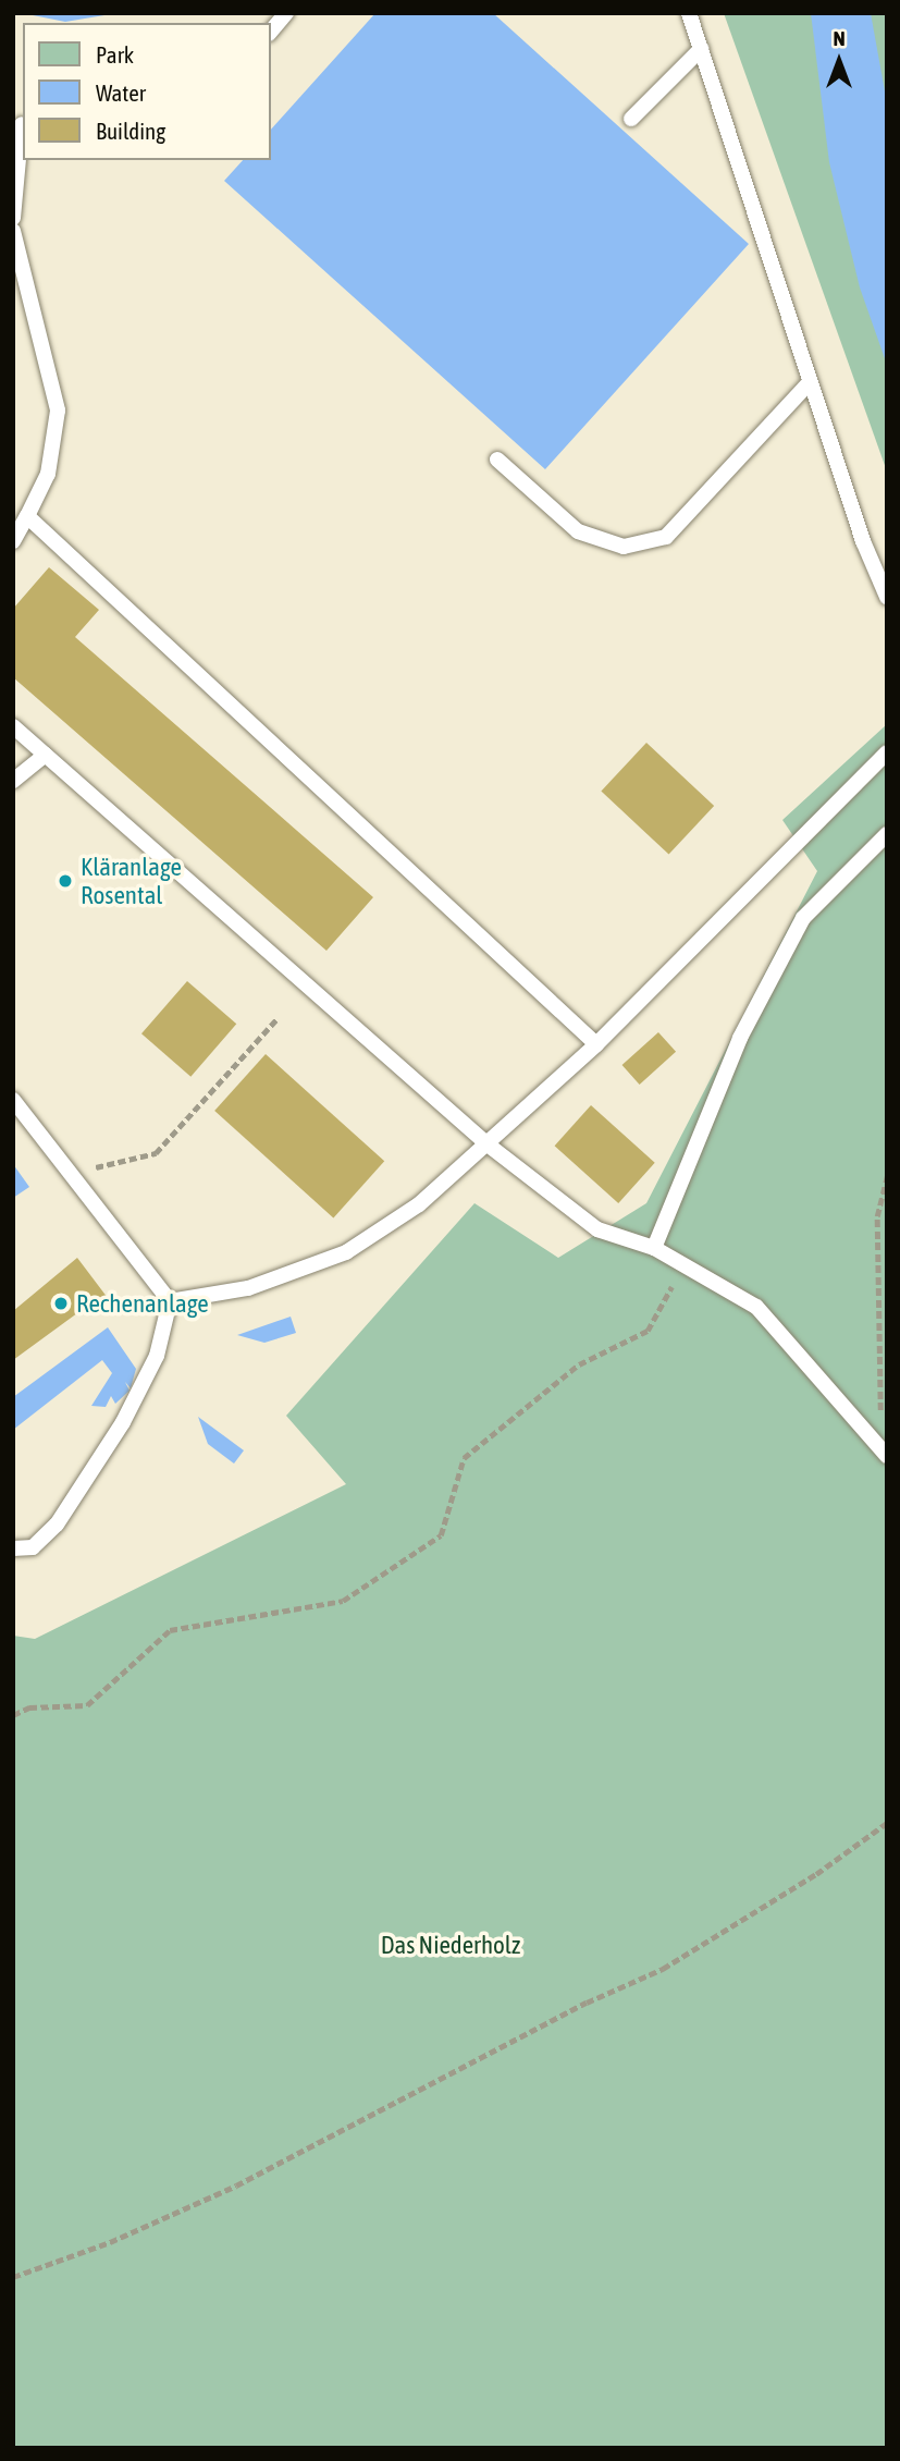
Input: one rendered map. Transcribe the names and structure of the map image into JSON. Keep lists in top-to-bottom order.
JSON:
{
  "parks": ["Das Niederholz"],
  "places": ["Kläranlage Rosental", "Rechenanlage"],
  "legend": ["Park", "Water", "Building"],
  "north": "top"
}
